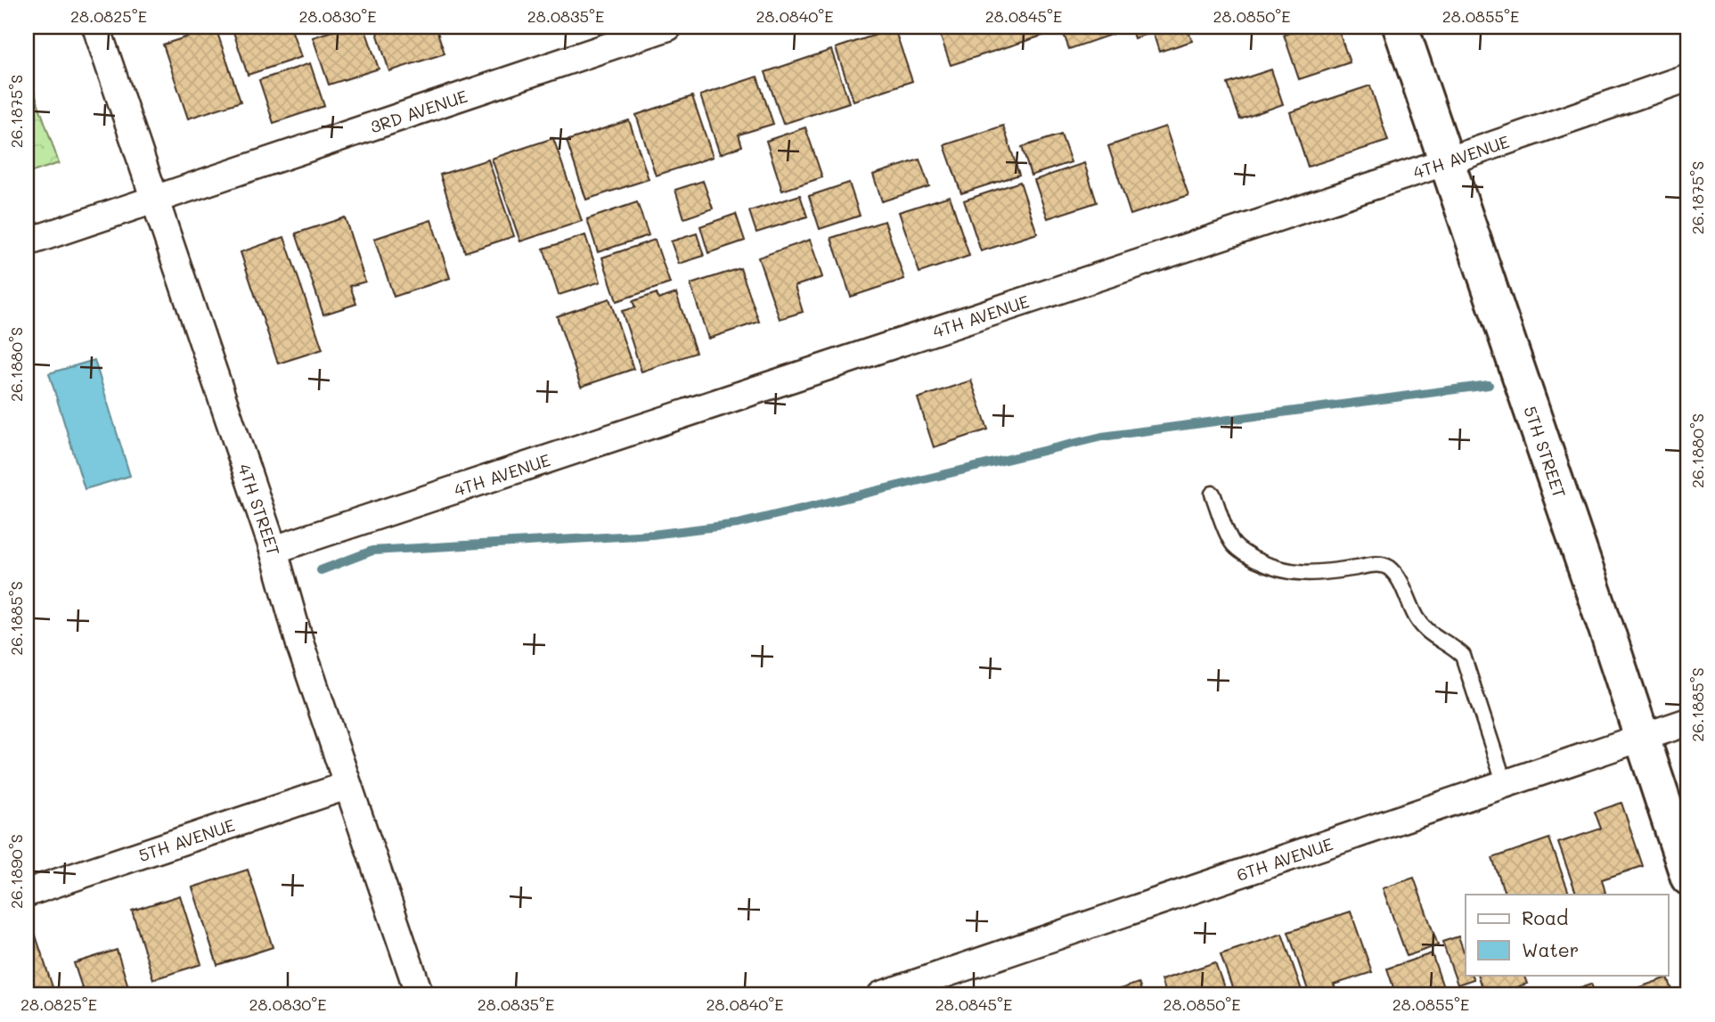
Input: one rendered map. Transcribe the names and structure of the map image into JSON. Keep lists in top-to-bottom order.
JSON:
{
  "streets": {
    "street": [
      "3RD AVENUE",
      "4TH AVENUE",
      "5TH STREET",
      "4TH STREET",
      "5TH AVENUE",
      "6TH AVENUE"
    ]
  },
  "crossings": [
    ["3RD AVENUE", "4TH STREET"],
    ["4TH AVENUE", "5TH STREET"],
    ["4TH AVENUE", "4TH STREET"],
    ["5TH STREET", "6TH AVENUE"],
    ["4TH STREET", "5TH AVENUE"]
  ],
  "legend": ["Road", "Water"],
  "coordinates": [
    "28.0825°E",
    "28.0830°E",
    "28.0835°E",
    "28.0840°E",
    "28.0845°E",
    "28.0850°E",
    "28.0855°E",
    "26.1875°S",
    "26.1880°S",
    "26.1885°S",
    "26.1890°S"
  ]
}
